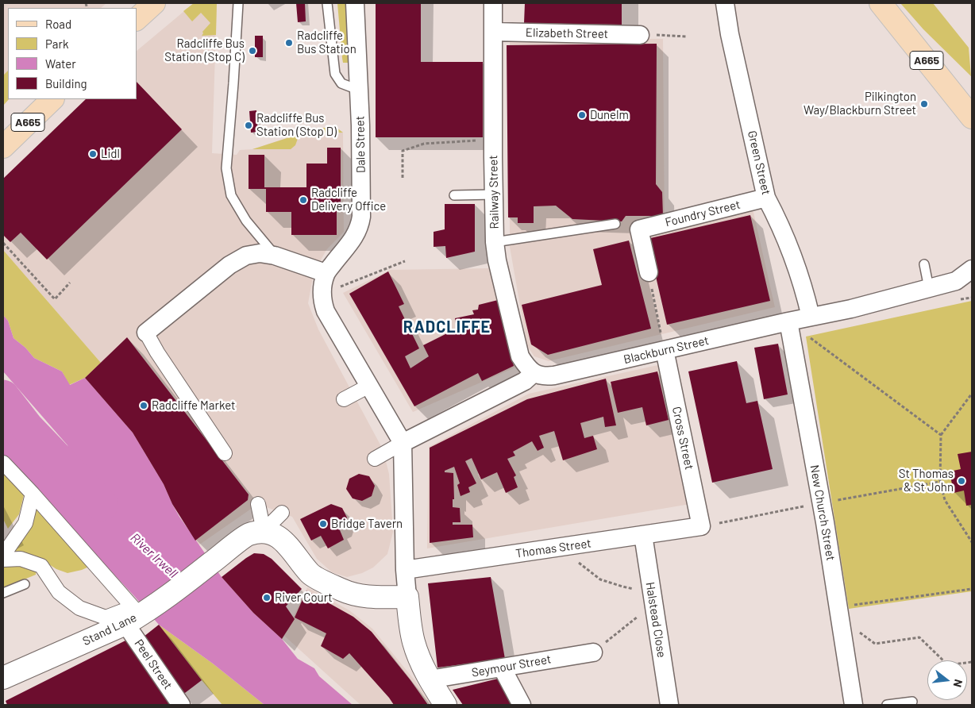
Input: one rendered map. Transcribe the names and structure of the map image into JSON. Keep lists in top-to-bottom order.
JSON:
{
  "streets": {
    "main road": ["A665"],
    "street": [
      "Elizabeth Street",
      "Dale Street",
      "Green Street",
      "Railway Street",
      "Foundry Street",
      "Blackburn Street",
      "Cross Street",
      "New Church Street",
      "Thomas Street",
      "Halstead Close",
      "Stand Lane",
      "Peel Street",
      "Seymour Street"
    ]
  },
  "crossings": [
    ["Elizabeth Street", "Railway Street"],
    ["Green Street", "Foundry Street"],
    ["Green Street", "Blackburn Street"],
    ["Railway Street", "Blackburn Street"],
    ["Blackburn Street", "Cross Street"],
    ["Blackburn Street", "New Church Street"],
    ["Cross Street", "Thomas Street"],
    ["Thomas Street", "Halstead Close"],
    ["Stand Lane", "Peel Street"]
  ],
  "districts": ["RADCLIFFE"],
  "water": ["River Irwell"],
  "places": [
    "Radcliffe Bus Station",
    "Radcliffe Bus Station (Stop C)",
    "Pilkington Way/Blackburn Street",
    "Dunelm",
    "Radcliffe Bus Station (Stop D)",
    "Lidl",
    "Radcliffe Delivery Office",
    "Radcliffe Market",
    "St Thomas & St John",
    "Bridge Tavern",
    "River Court"
  ],
  "legend": [
    "Road",
    "Park",
    "Water",
    "Building"
  ],
  "north": "right"
}
